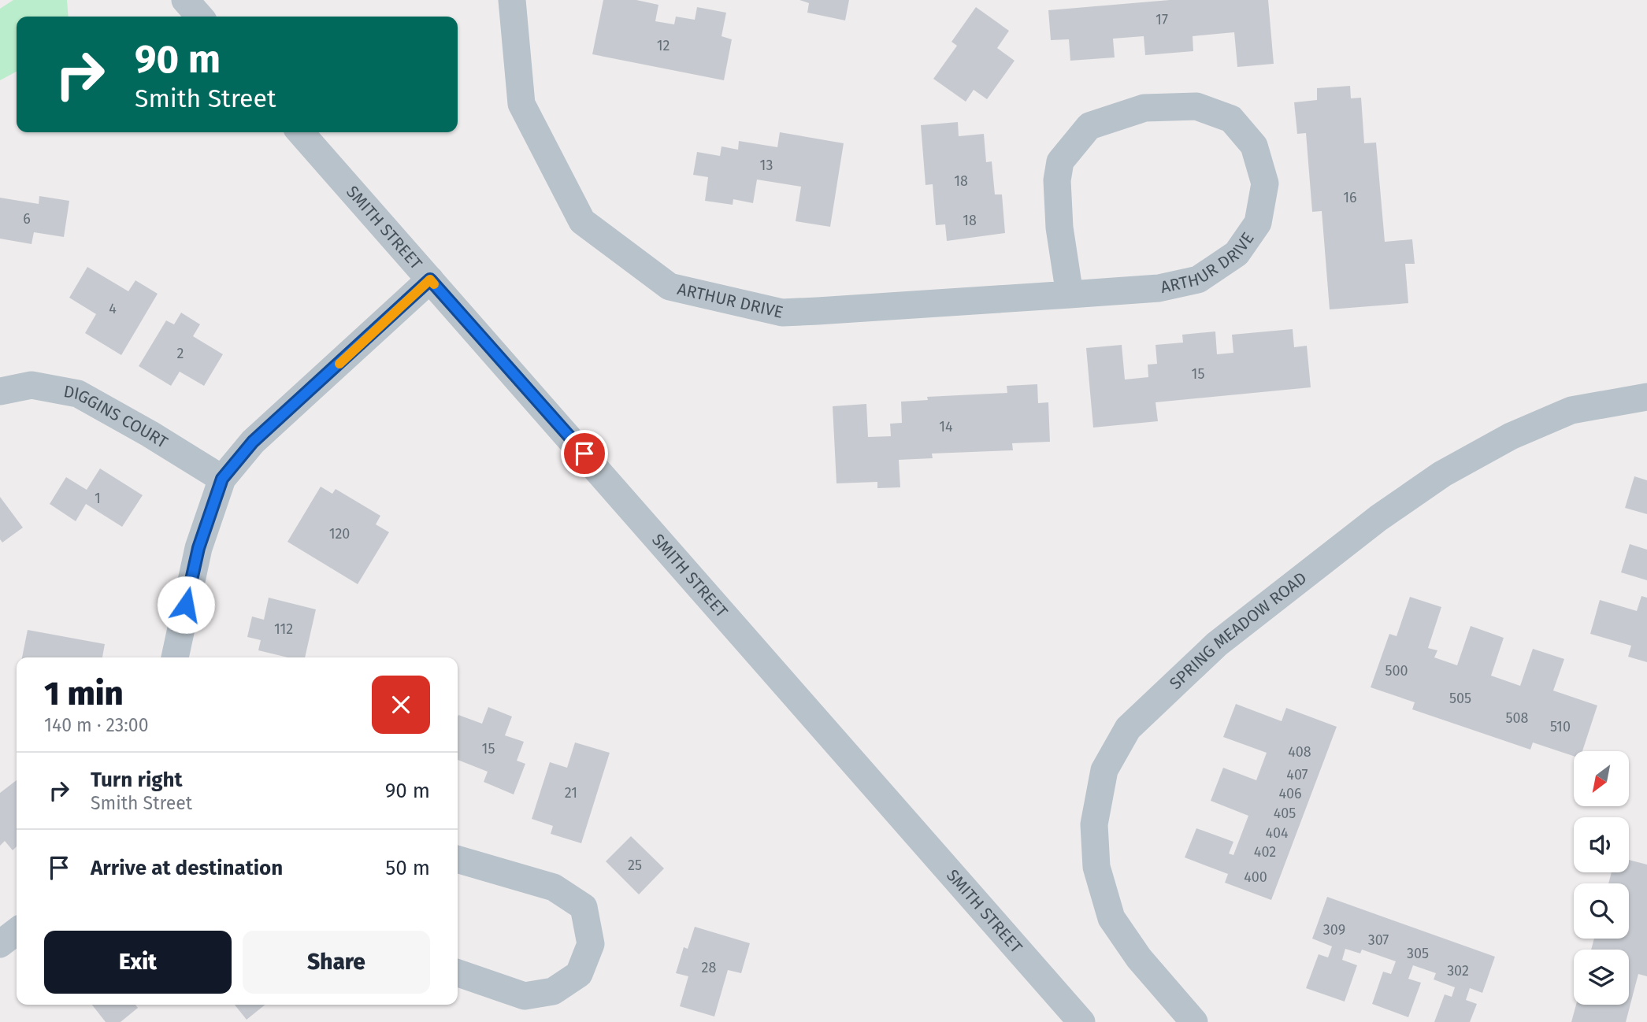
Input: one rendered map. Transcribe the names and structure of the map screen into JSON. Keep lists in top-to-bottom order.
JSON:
{
  "streets": {
    "street": [
      "SMITH STREET",
      "ARTHUR DRIVE",
      "DIGGINS COURT",
      "SPRING MEADOW ROAD"
    ]
  },
  "house_numbers": [
    "17",
    "12",
    "13",
    "18",
    "16",
    "6",
    "18",
    "4",
    "2",
    "15",
    "14",
    "1",
    "120",
    "112",
    "500",
    "505",
    "508",
    "510",
    "15",
    "408",
    "407",
    "21",
    "406",
    "405",
    "404",
    "402",
    "25",
    "400",
    "309",
    "307",
    "305",
    "28",
    "302"
  ],
  "north": "bottom left",
  "page": {
    "turn": ["90 m", "Smith Street"],
    "heading": ["1 min", "140 m · 23:00"],
    "list": [
      {
        "name": "Turn right",
        "note": "Smith Street",
        "value": "90 m"
      },
      {
        "name": "Arrive at destination",
        "value": "50 m"
      }
    ],
    "buttons": ["Exit", "Share"]
  }
}
